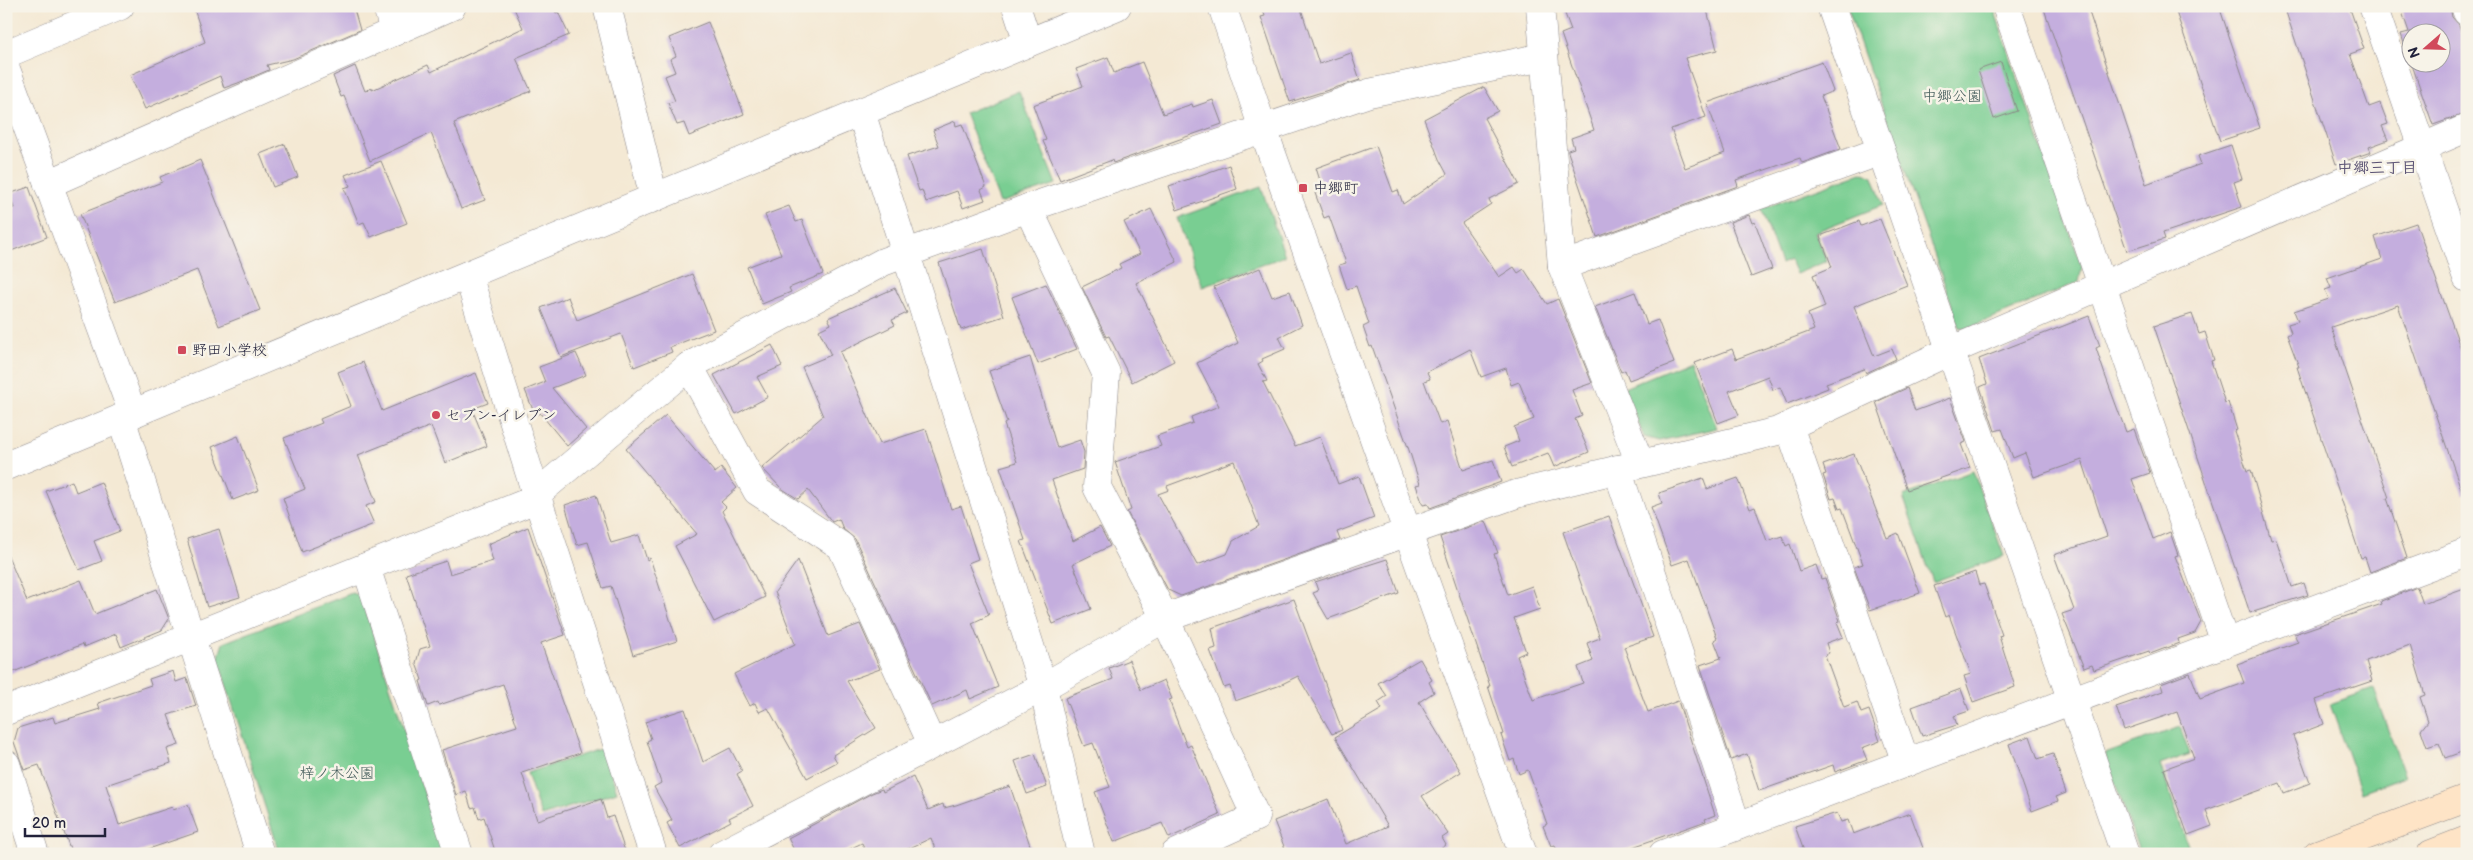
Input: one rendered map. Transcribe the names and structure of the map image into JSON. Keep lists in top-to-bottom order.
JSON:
{
  "districts": ["中郷三丁目"],
  "parks": ["中郷公園", "梓ノ木公園"],
  "places": {
    "transit": ["中郷町", "野田小学校"],
    "other": ["セブン-イレブン"]
  },
  "scale_bar": "20 m",
  "north": "left"
}
